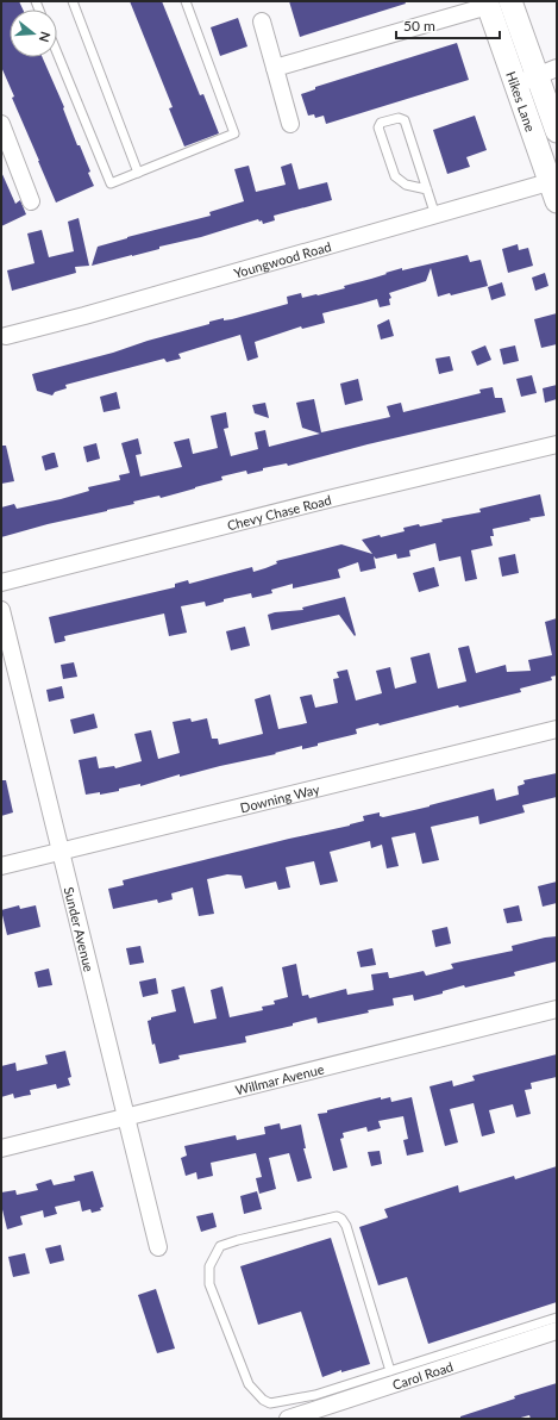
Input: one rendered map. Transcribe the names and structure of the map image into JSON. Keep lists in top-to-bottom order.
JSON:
{
  "streets": {
    "main road": ["Hikes Lane"],
    "street": [
      "Youngwood Road",
      "Chevy Chase Road",
      "Downing Way",
      "Sunder Avenue",
      "Willmar Avenue",
      "Carol Road"
    ]
  },
  "crossings": [
    ["Hikes Lane", "Youngwood Road"],
    ["Downing Way", "Sunder Avenue"],
    ["Sunder Avenue", "Willmar Avenue"]
  ],
  "scale_bar": "50 m",
  "north": "right"
}
